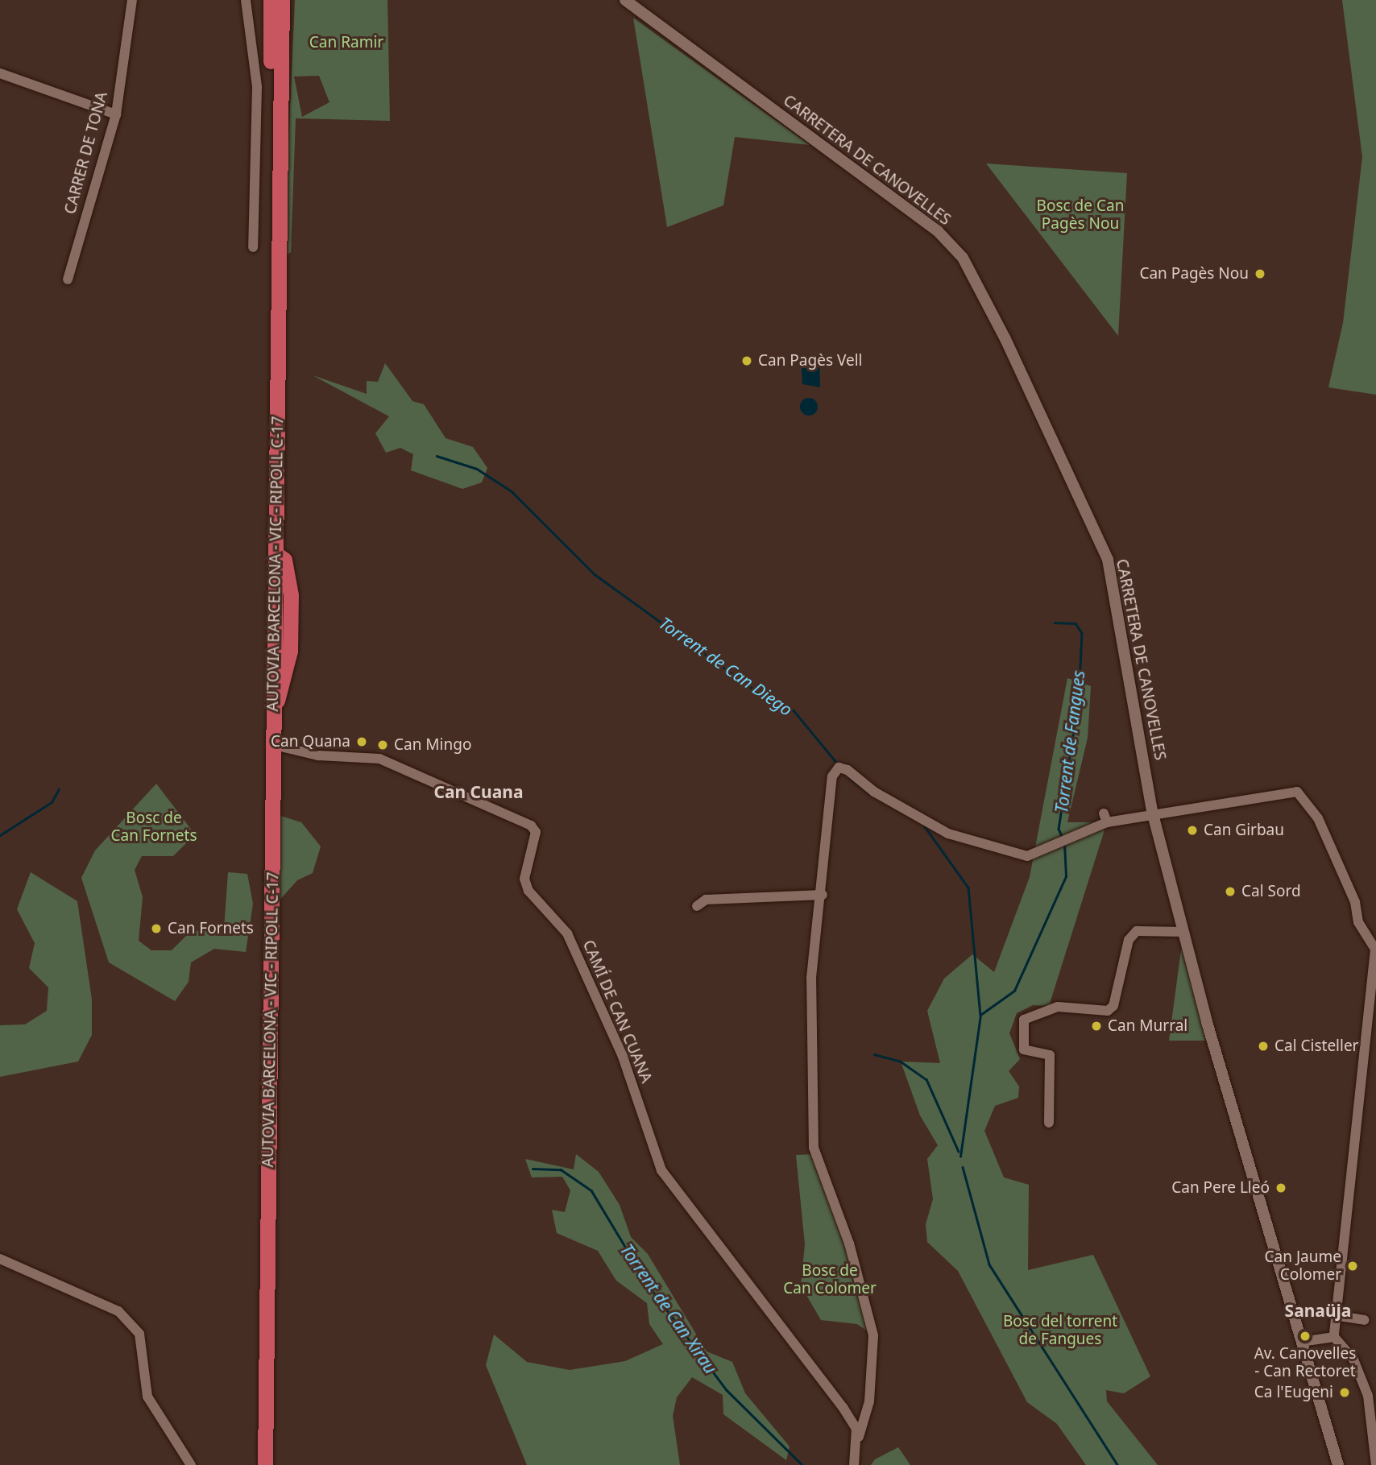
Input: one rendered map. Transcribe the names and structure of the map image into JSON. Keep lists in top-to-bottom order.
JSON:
{
  "streets": {
    "highway": ["AUTOVIA BARCELONA - VIC - RIPOLL C-17"],
    "street": ["CARRER DE TONA", "CARRETERA DE CANOVELLES", "CAMÍ DE CAN CUANA"]
  },
  "crossings": [
    ["AUTOVIA BARCELONA - VIC - RIPOLL C-17", "CAMÍ DE CAN CUANA"]
  ],
  "districts": ["Can Cuana", "Sanaüja"],
  "water": ["Torrent de Can Diego", "Torrent de Fangues", "Torrent de Can Xirau"],
  "parks": [
    "Can Ramir",
    "Bosc de Can Pagès Nou",
    "Bosc de Can Fornets",
    "Bosc de Can Colomer",
    "Bosc del torrent de Fangues"
  ],
  "places": [
    "Can Pagès Nou",
    "Can Pagès Vell",
    "Can Quana",
    "Can Mingo",
    "Can Girbau",
    "Cal Sord",
    "Can Fornets",
    "Can Murral",
    "Cal Cisteller",
    "Can Pere Lleó",
    "Can Jaume Colomer",
    "Av. Canovelles - Can Rectoret",
    "Ca l'Eugeni"
  ]
}
